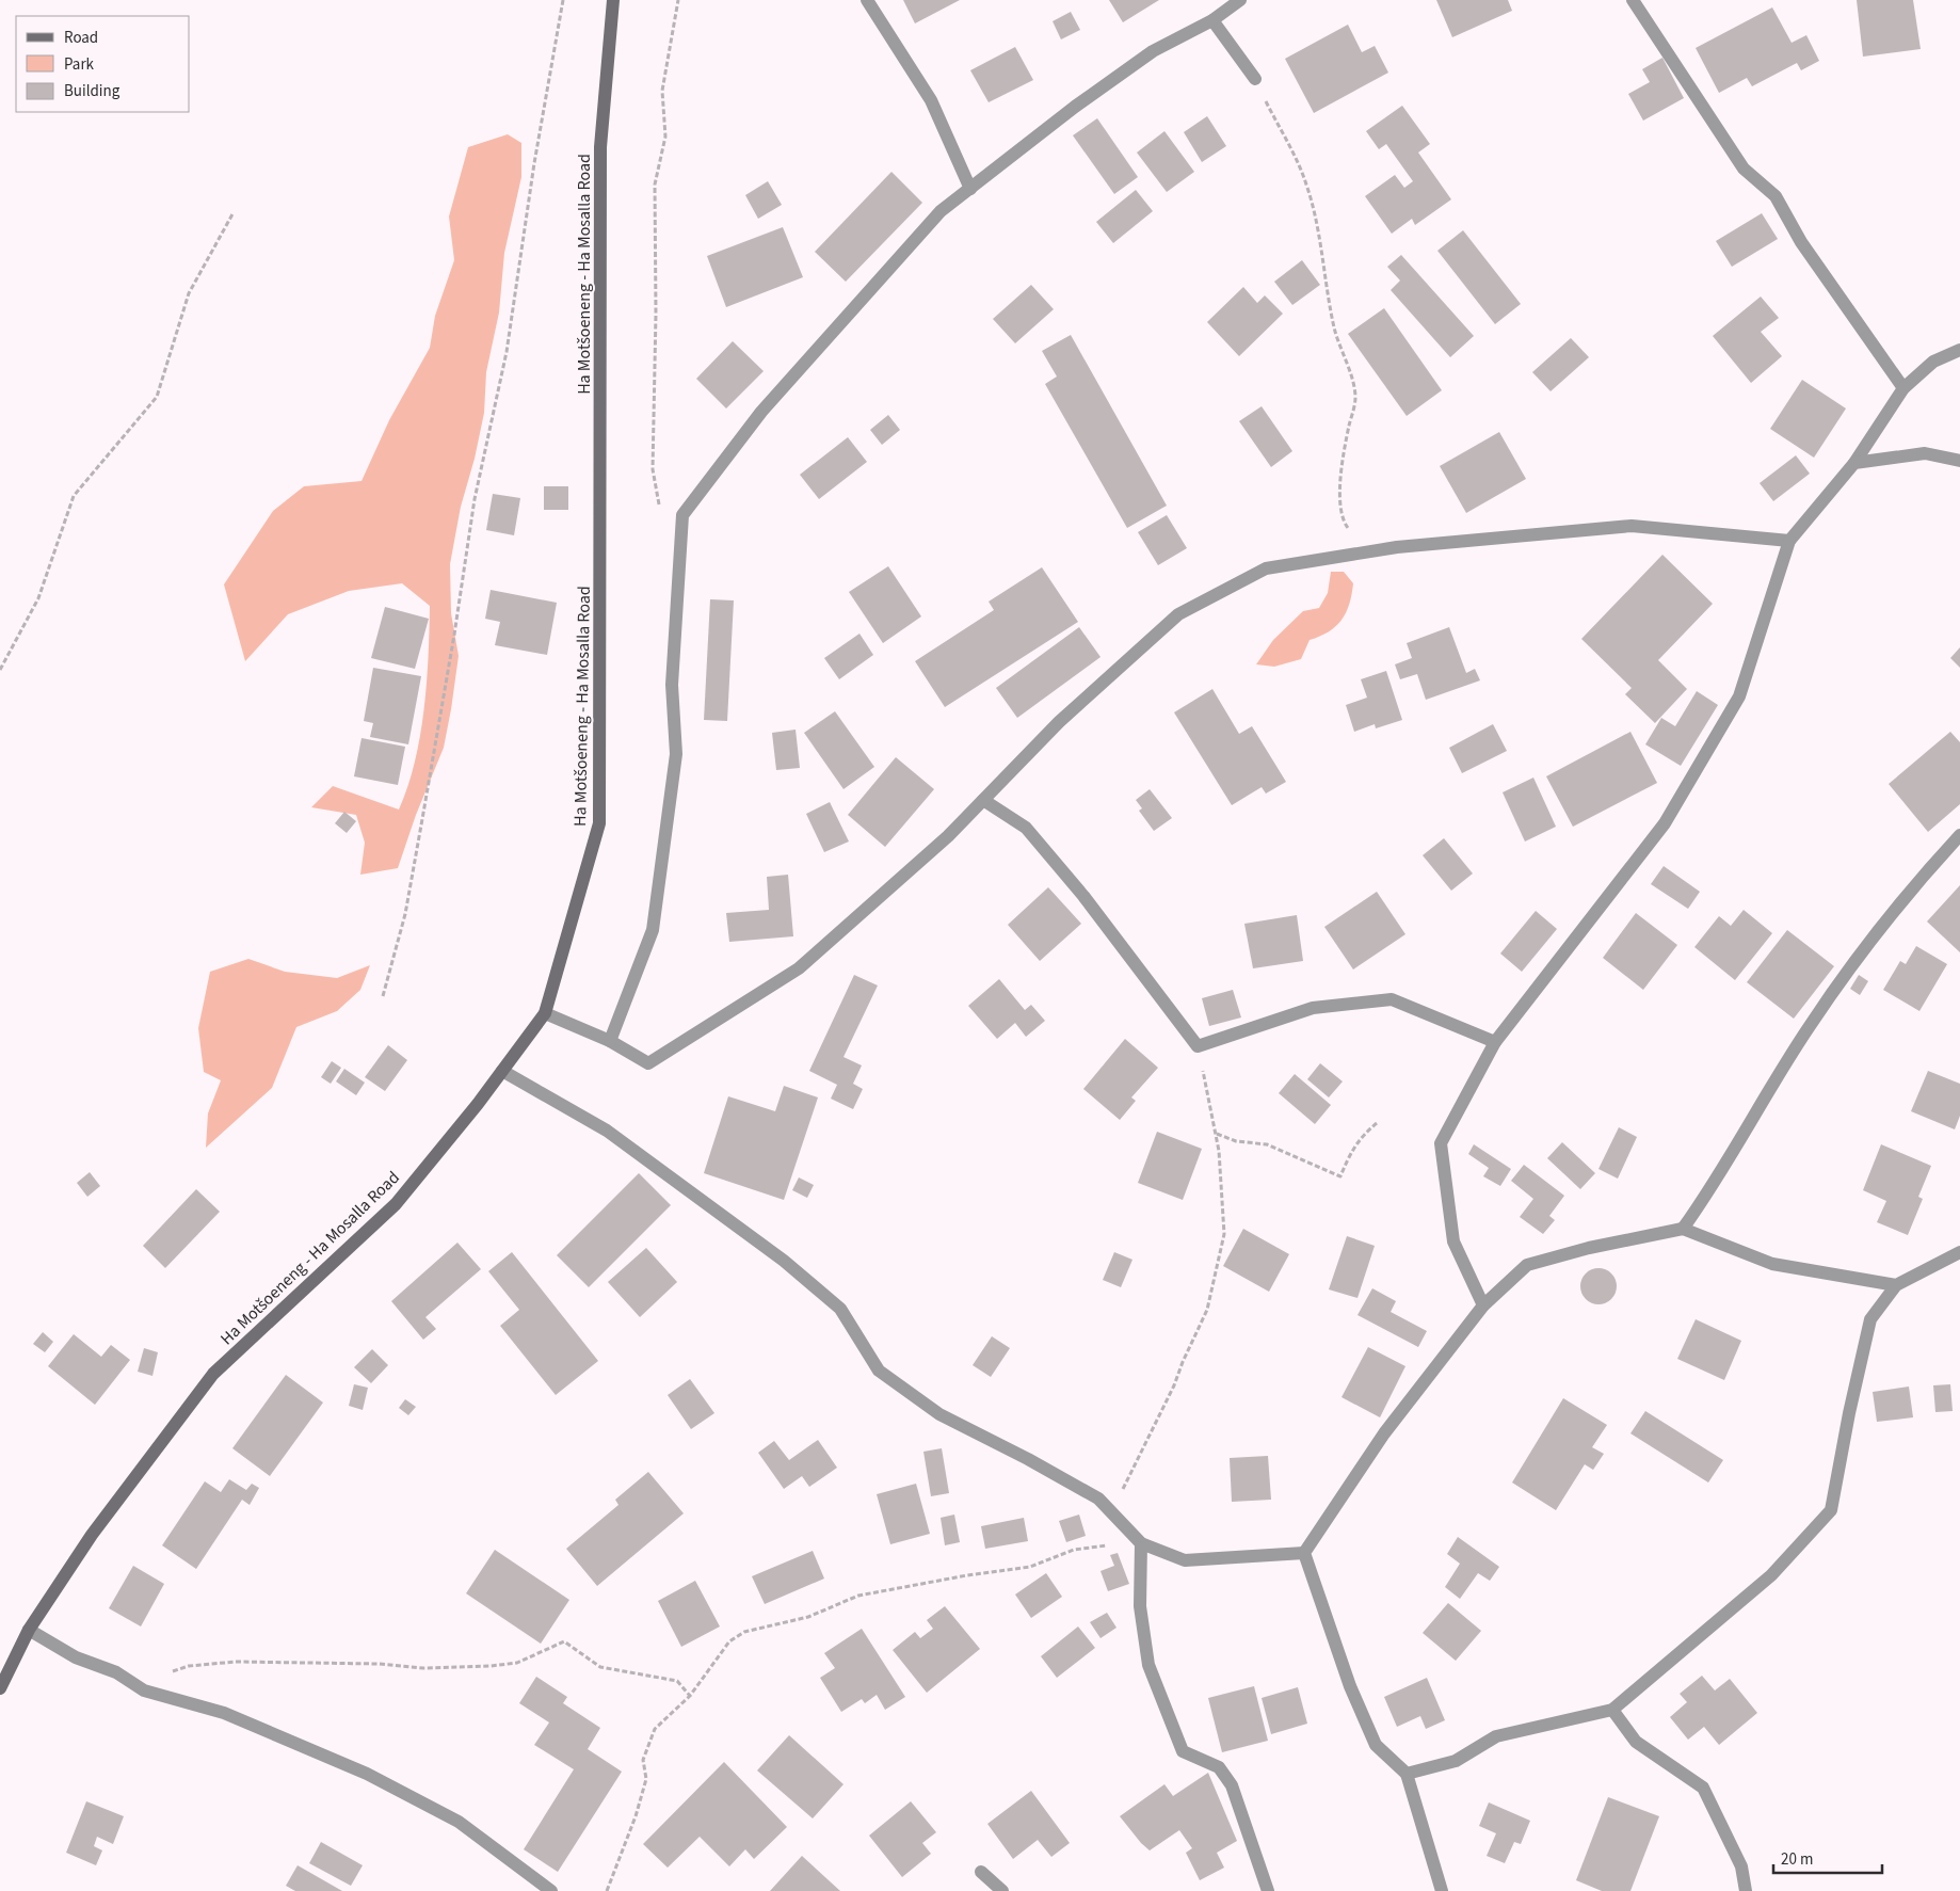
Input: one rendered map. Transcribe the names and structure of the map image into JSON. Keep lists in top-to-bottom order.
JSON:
{
  "streets": {
    "main road": ["Ha Motšoeneng - Ha Mosalla Road"]
  },
  "legend": ["Road", "Park", "Building"],
  "scale_bar": "20 m"
}
